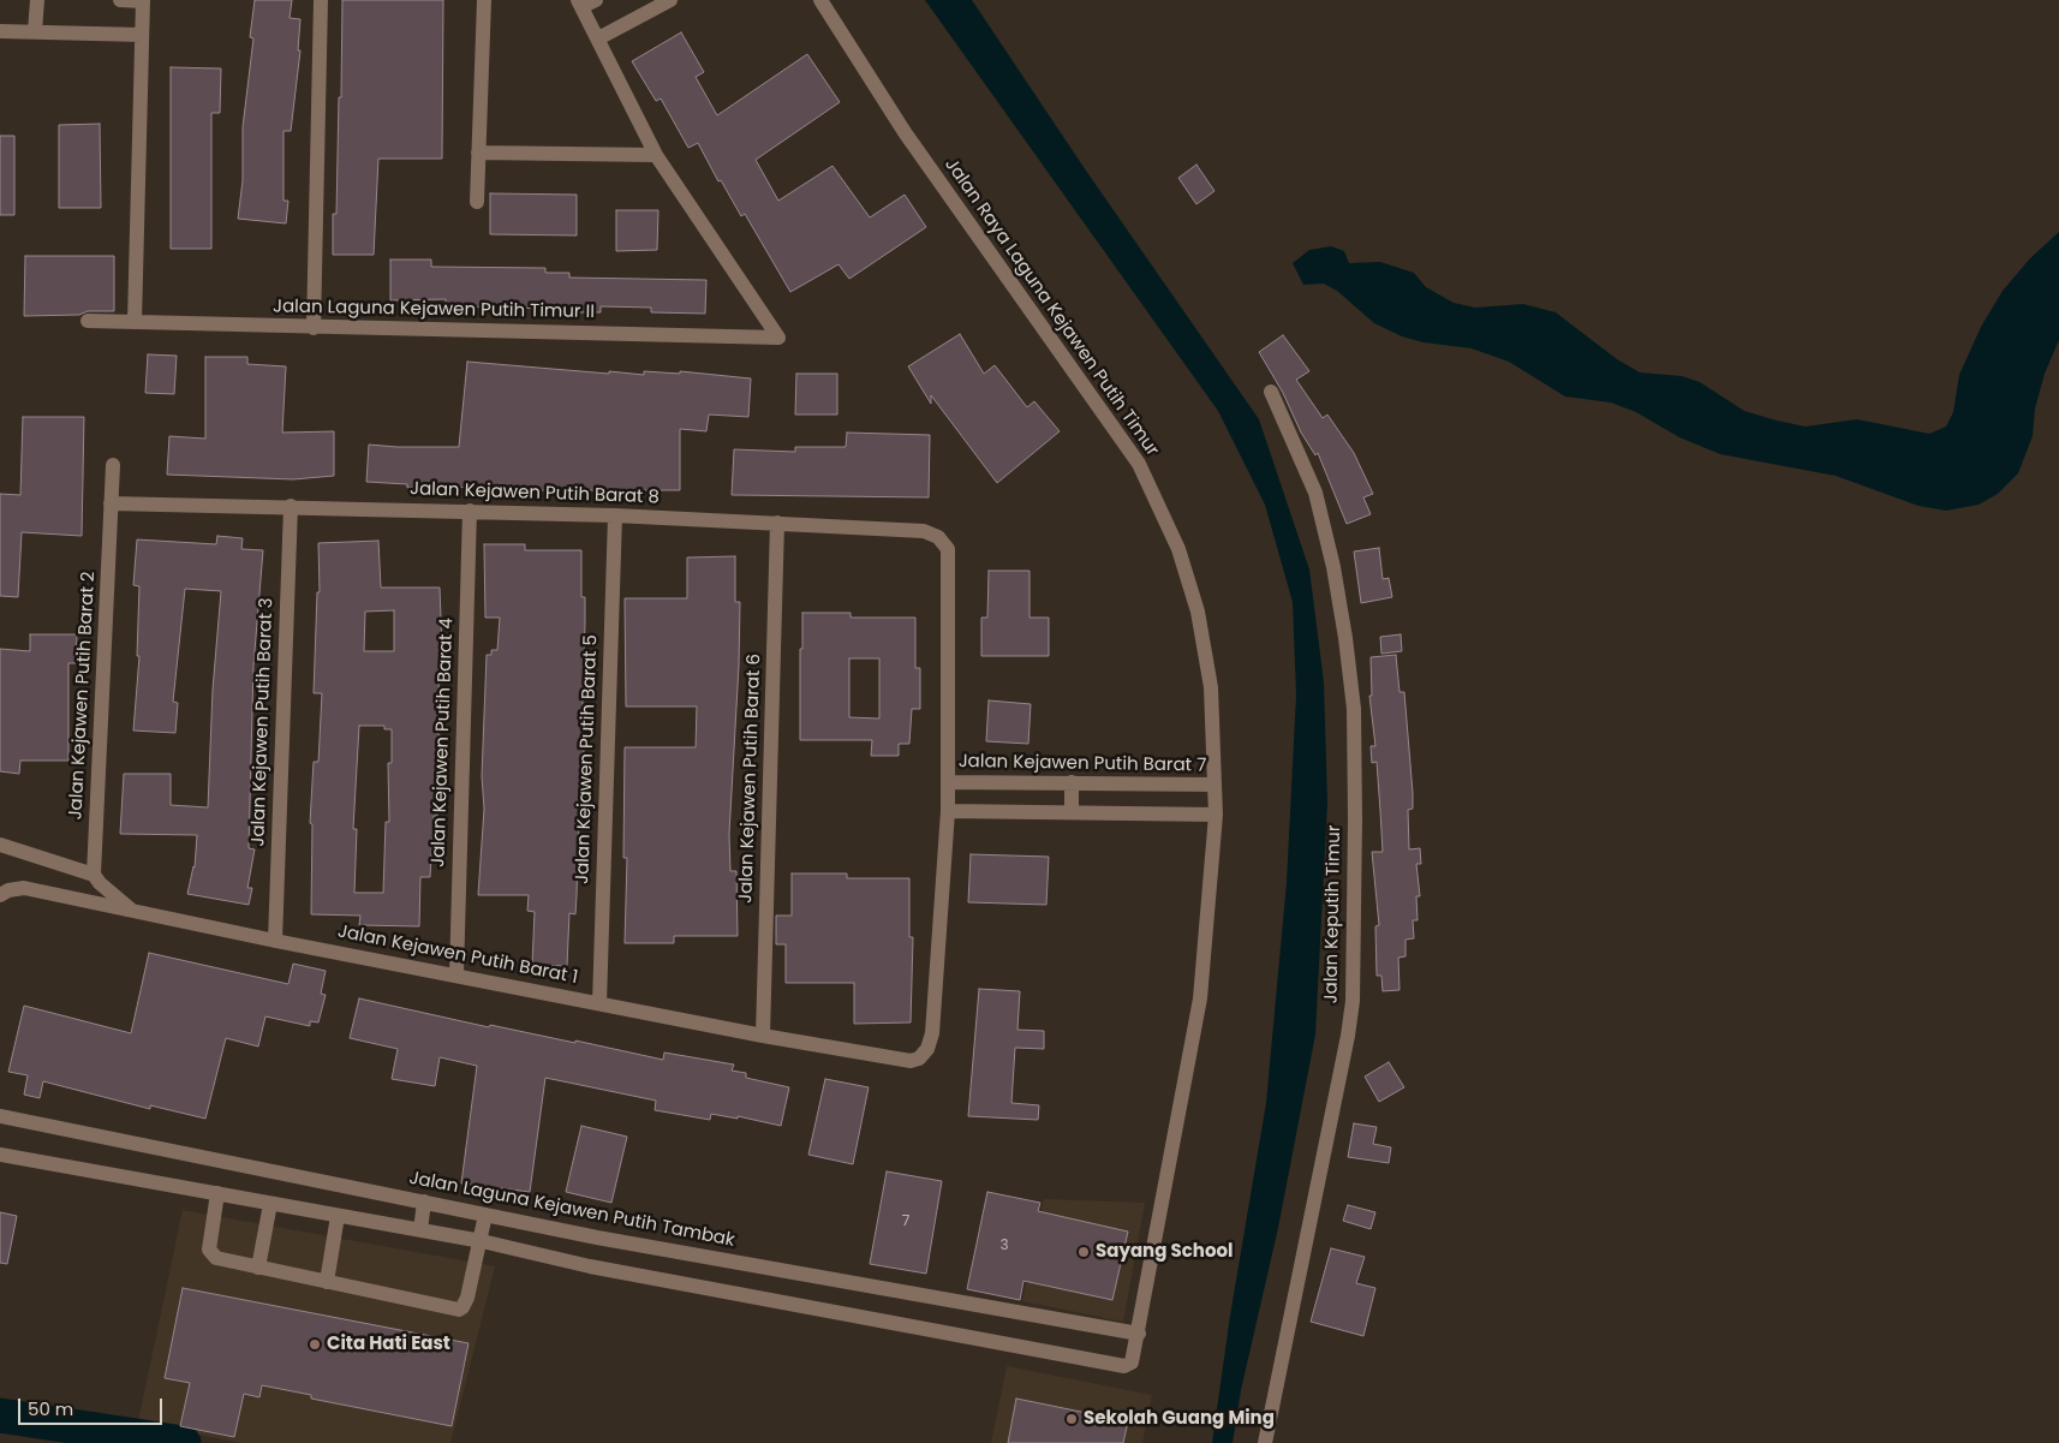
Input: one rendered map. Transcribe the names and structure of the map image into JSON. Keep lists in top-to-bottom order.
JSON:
{
  "streets": {
    "street": [
      "Jalan Raya Laguna Kejawen Putih Timur",
      "Jalan Laguna Kejawen Putih Timur II",
      "Jalan Kejawen Putih Barat 8",
      "Jalan Kejawen Putih Barat 2",
      "Jalan Kejawen Putih Barat 3",
      "Jalan Kejawen Putih Barat 4",
      "Jalan Kejawen Putih Barat 5",
      "Jalan Kejawen Putih Barat 7",
      "Jalan Kejawen Putih Barat 6",
      "Jalan Keputih Timur",
      "Jalan Kejawen Putih Barat 1",
      "Jalan Laguna Kejawen Putih Tambak"
    ]
  },
  "crossings": [
    ["Jalan Raya Laguna Kejawen Putih Timur", "Jalan Kejawen Putih Barat 7"],
    ["Jalan Raya Laguna Kejawen Putih Timur", "Jalan Laguna Kejawen Putih Tambak"],
    ["Jalan Kejawen Putih Barat 8", "Jalan Kejawen Putih Barat 2"],
    ["Jalan Kejawen Putih Barat 8", "Jalan Kejawen Putih Barat 3"],
    ["Jalan Kejawen Putih Barat 8", "Jalan Kejawen Putih Barat 4"],
    ["Jalan Kejawen Putih Barat 8", "Jalan Kejawen Putih Barat 5"],
    ["Jalan Kejawen Putih Barat 8", "Jalan Kejawen Putih Barat 7"],
    ["Jalan Kejawen Putih Barat 8", "Jalan Kejawen Putih Barat 6"],
    ["Jalan Kejawen Putih Barat 3", "Jalan Kejawen Putih Barat 1"],
    ["Jalan Kejawen Putih Barat 4", "Jalan Kejawen Putih Barat 1"],
    ["Jalan Kejawen Putih Barat 5", "Jalan Kejawen Putih Barat 1"],
    ["Jalan Kejawen Putih Barat 7", "Jalan Kejawen Putih Barat 1"],
    ["Jalan Kejawen Putih Barat 6", "Jalan Kejawen Putih Barat 1"]
  ],
  "places": ["Sayang School", "Cita Hati East", "Sekolah Guang Ming"],
  "house_numbers": ["7", "3"],
  "scale_bar": "50 m"
}
